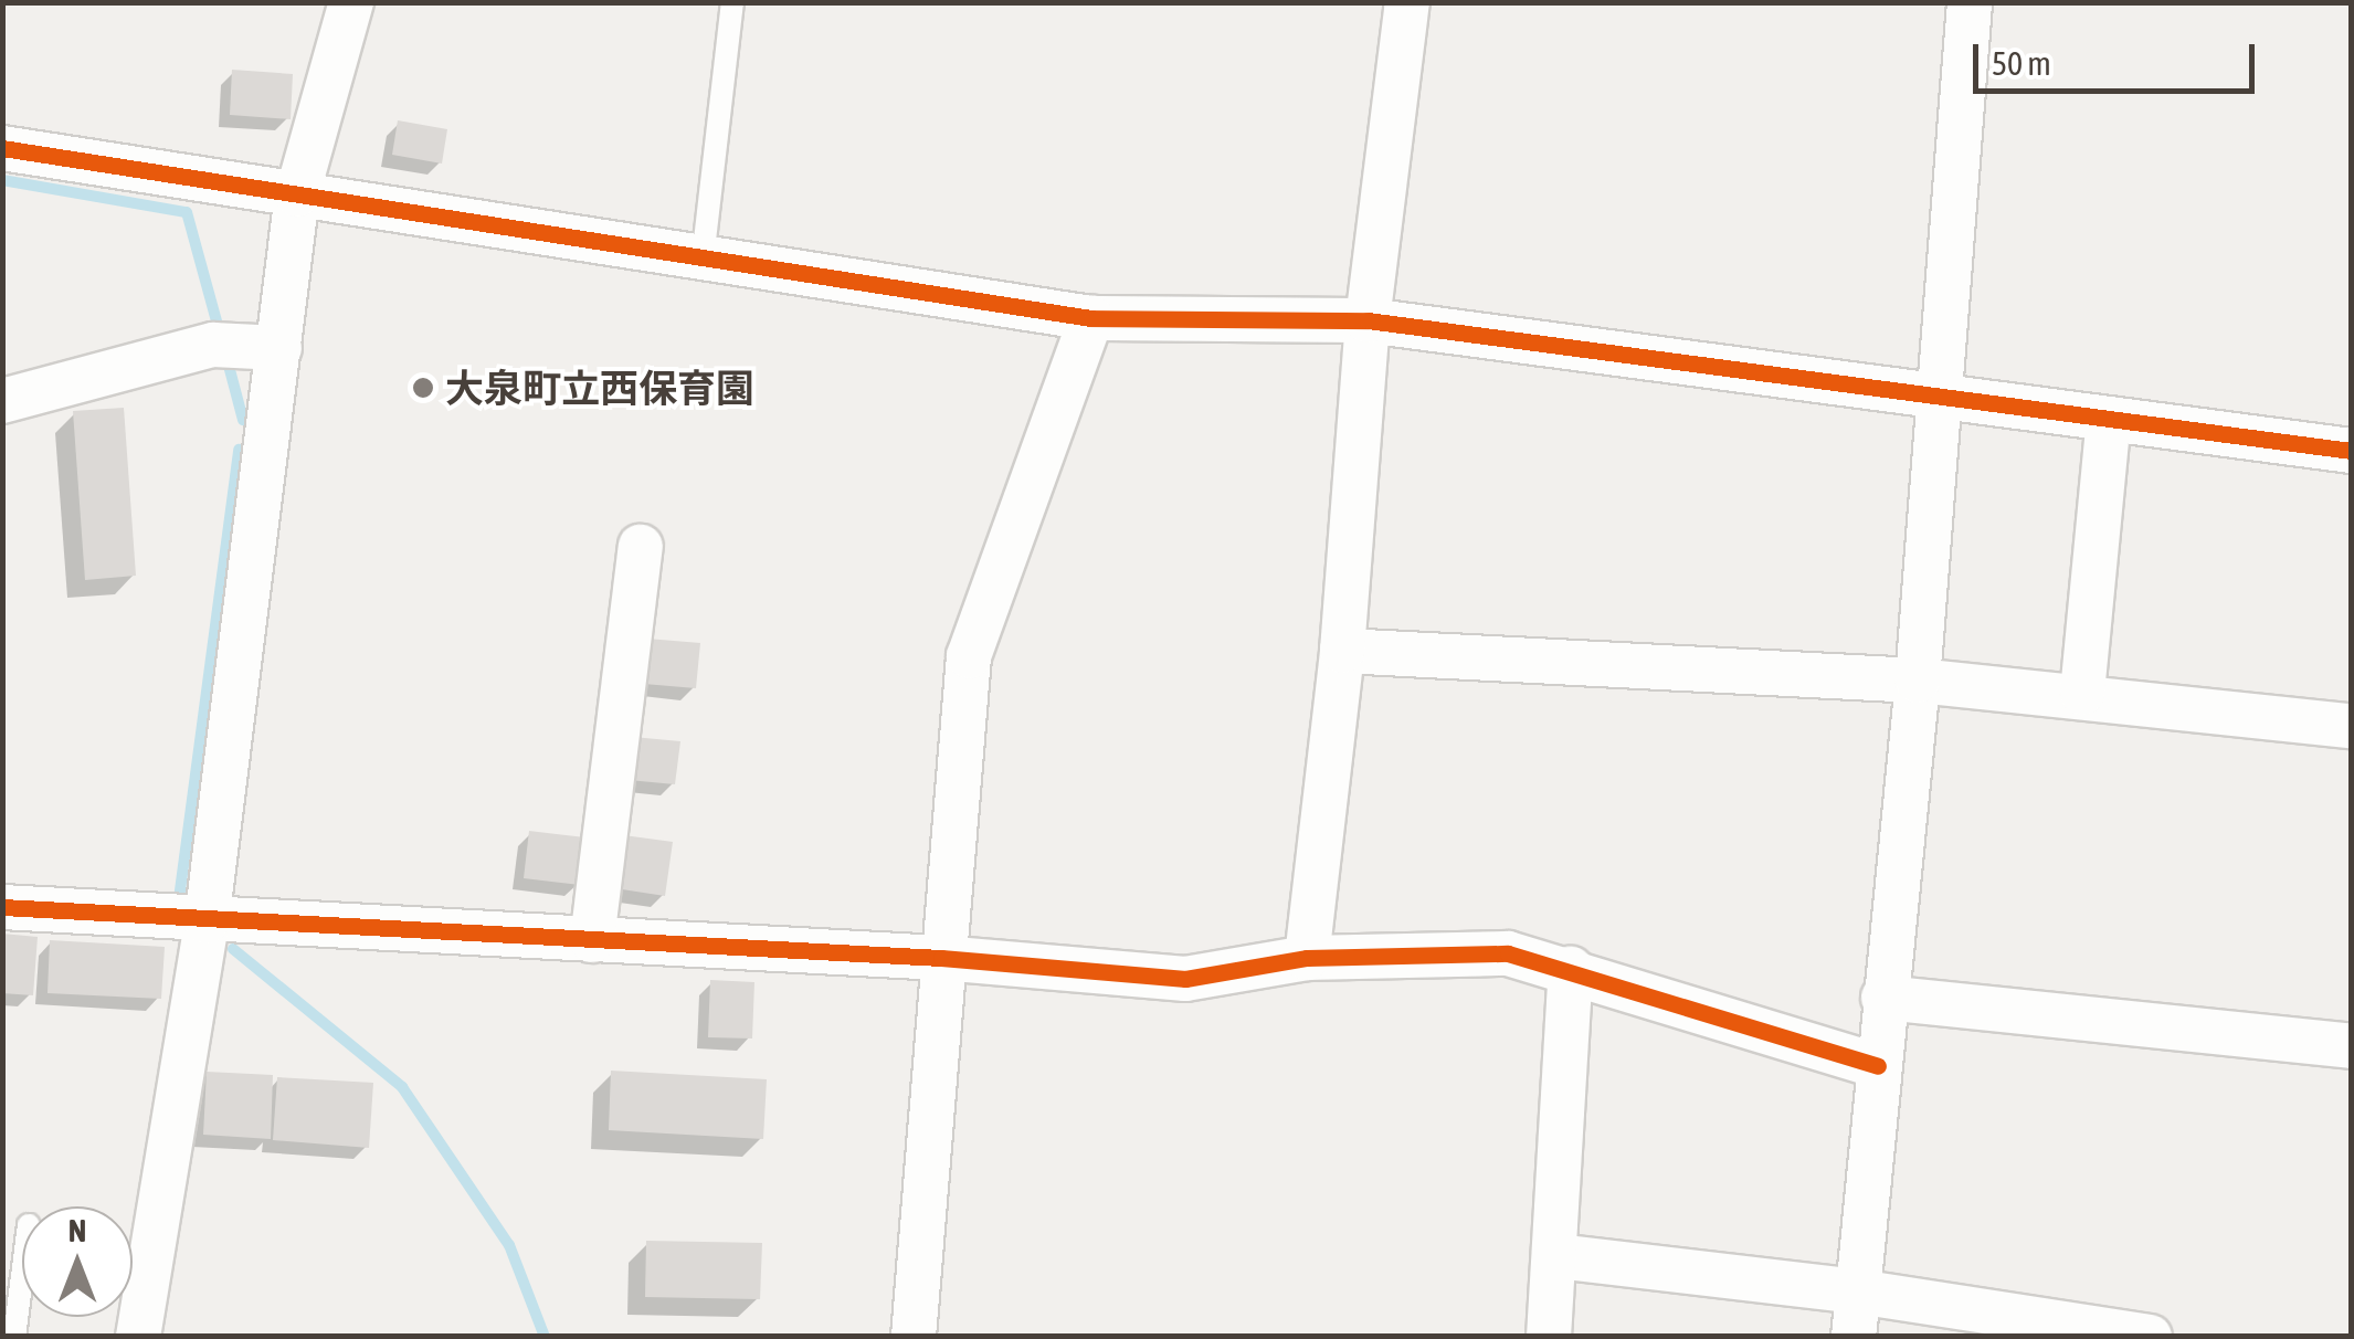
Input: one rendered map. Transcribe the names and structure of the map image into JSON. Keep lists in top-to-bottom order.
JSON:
{
  "places": ["大泉町立西保育園"],
  "scale_bar": "50 m",
  "north": "top"
}
